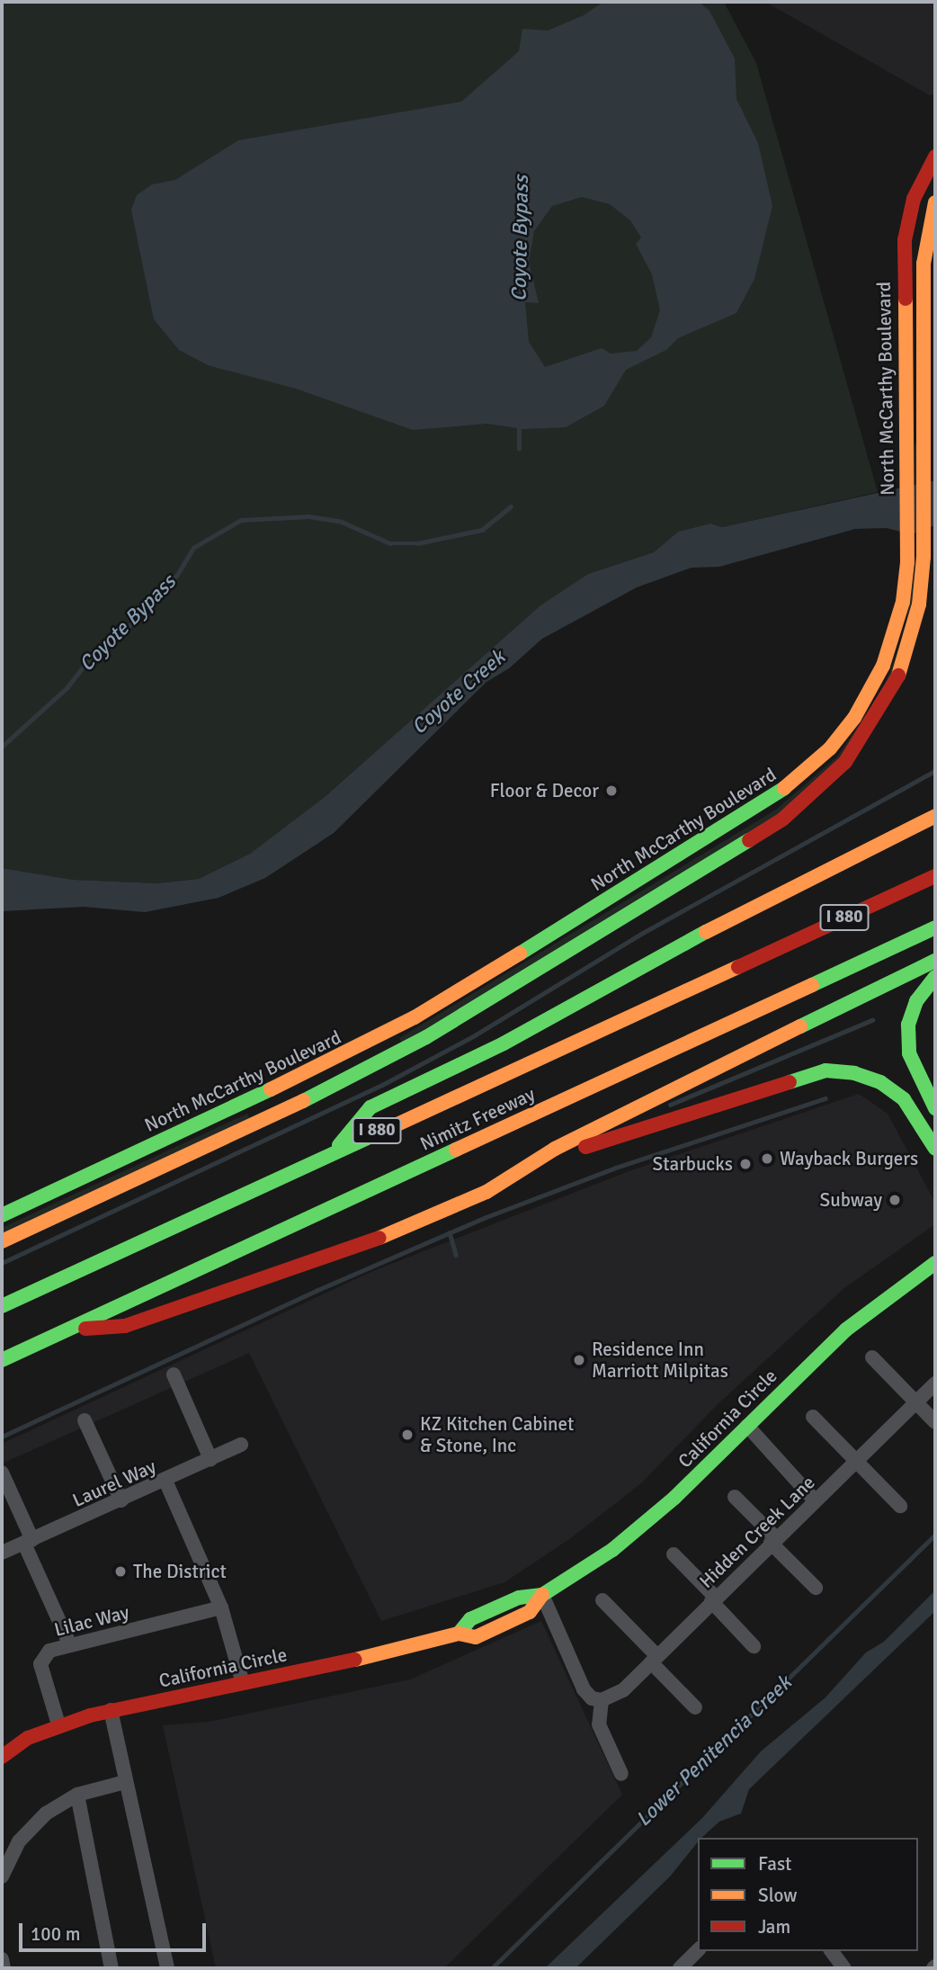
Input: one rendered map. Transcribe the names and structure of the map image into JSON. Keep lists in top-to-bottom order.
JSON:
{
  "streets": {
    "main road": [
      "North McCarthy Boulevard",
      "I 880",
      "Nimitz Freeway",
      "California Circle"
    ],
    "street": ["Laurel Way", "Hidden Creek Lane", "Lilac Way"]
  },
  "crossings": [
    ["California Circle", "Lilac Way"]
  ],
  "water": ["Coyote Bypass", "Coyote Creek", "Lower Penitencia Creek"],
  "places": [
    "Floor & Decor",
    "Wayback Burgers",
    "Starbucks",
    "Subway",
    "Residence Inn Marriott Milpitas",
    "KZ Kitchen Cabinet & Stone, Inc",
    "The District"
  ],
  "legend": ["Fast", "Slow", "Jam"],
  "scale_bar": "100 m"
}
